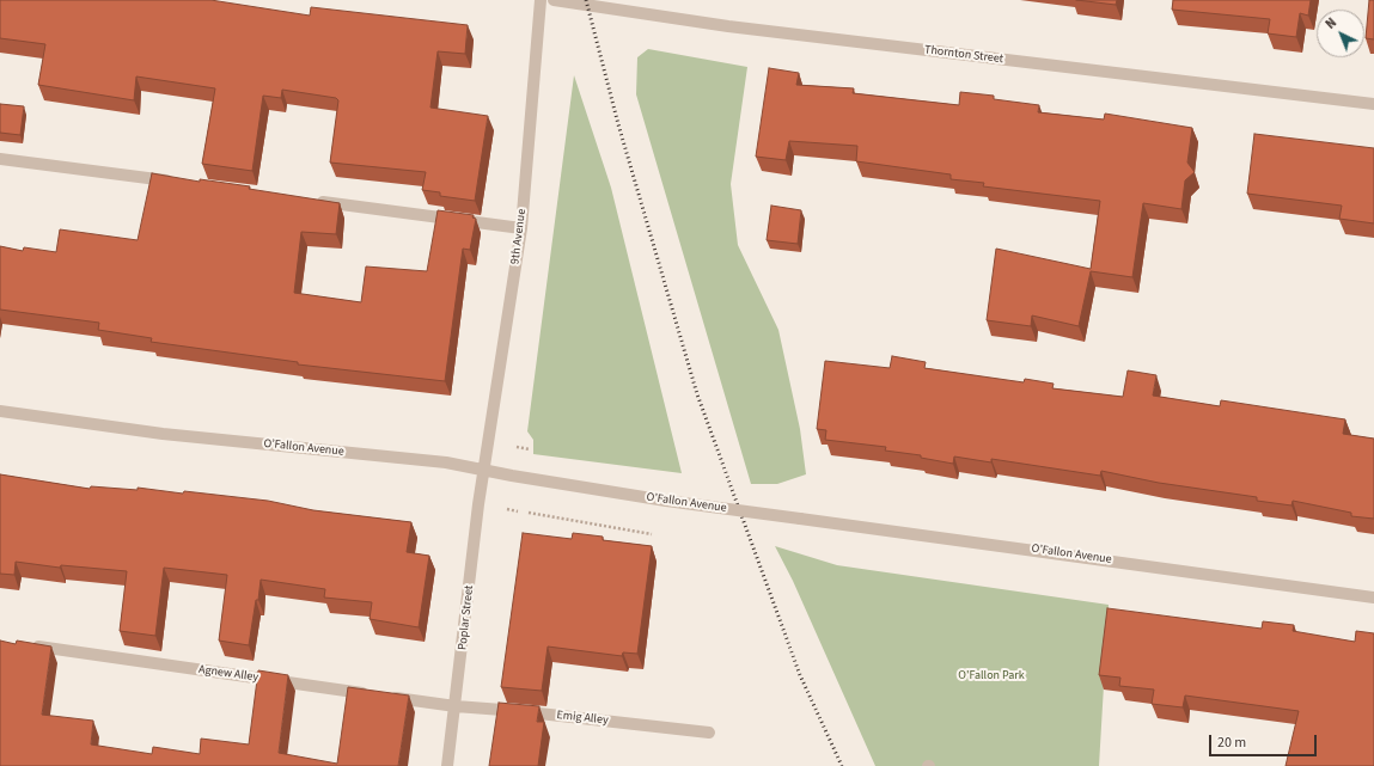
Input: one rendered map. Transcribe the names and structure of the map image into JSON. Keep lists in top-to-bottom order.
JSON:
{
  "streets": {
    "street": [
      "Thornton Street",
      "9th Avenue",
      "O’Fallon Avenue",
      "Poplar Street",
      "Agnew Alley",
      "Emig Alley"
    ]
  },
  "crossings": [
    ["9th Avenue", "O’Fallon Avenue"],
    ["9th Avenue", "Poplar Street"],
    ["O’Fallon Avenue", "Poplar Street"],
    ["Poplar Street", "Agnew Alley"],
    ["Poplar Street", "Emig Alley"],
    ["Agnew Alley", "Emig Alley"]
  ],
  "parks": ["O'Fallon Park"],
  "scale_bar": "20 m",
  "north": "top left"
}
